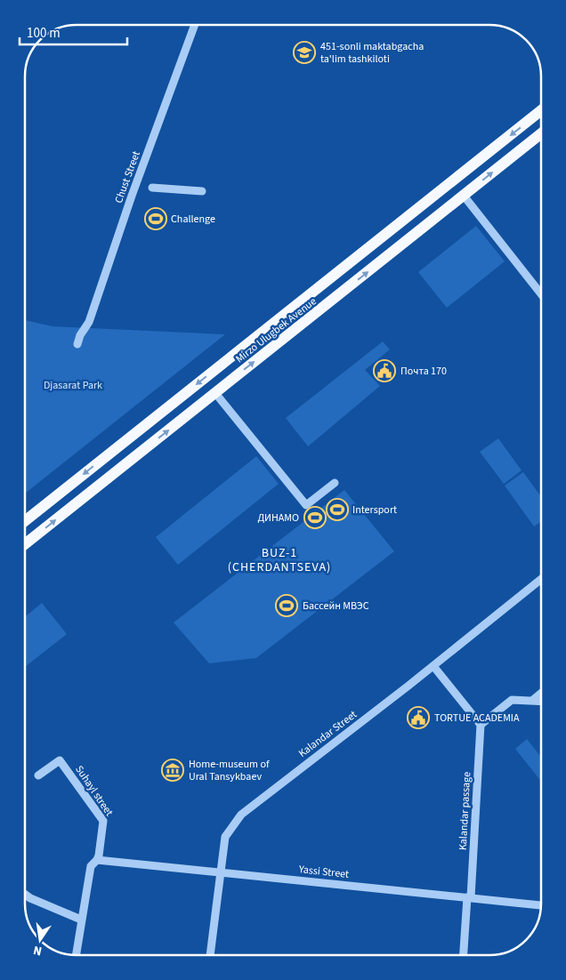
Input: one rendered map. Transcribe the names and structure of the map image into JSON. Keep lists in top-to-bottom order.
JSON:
{
  "streets": {
    "main road": ["Mirzo Ulugbek Avenue"],
    "street": [
      "Chust Street",
      "Kalandar Street",
      "Suhayl street",
      "Kalandar passage",
      "Yassi Street"
    ]
  },
  "crossings": [
    ["Kalandar Street", "Yassi Street"],
    ["Suhayl street", "Yassi Street"],
    ["Kalandar passage", "Yassi Street"]
  ],
  "districts": ["BUZ-1 (CHERDANTSEVA)"],
  "parks": ["Djasarat Park"],
  "places": {
    "school or university": ["451-sonli maktabgacha ta'lim tashkiloti"],
    "sports": [
      "Challenge",
      "Intersport",
      "ДИНАМО",
      "Бассейн МВЭС"
    ],
    "public building": ["Почта 170", "TORTUE ACADEMIA"],
    "museum": ["Home-museum of Ural Tansykbaev"]
  },
  "scale_bar": "100 m",
  "north": "bottom"
}
